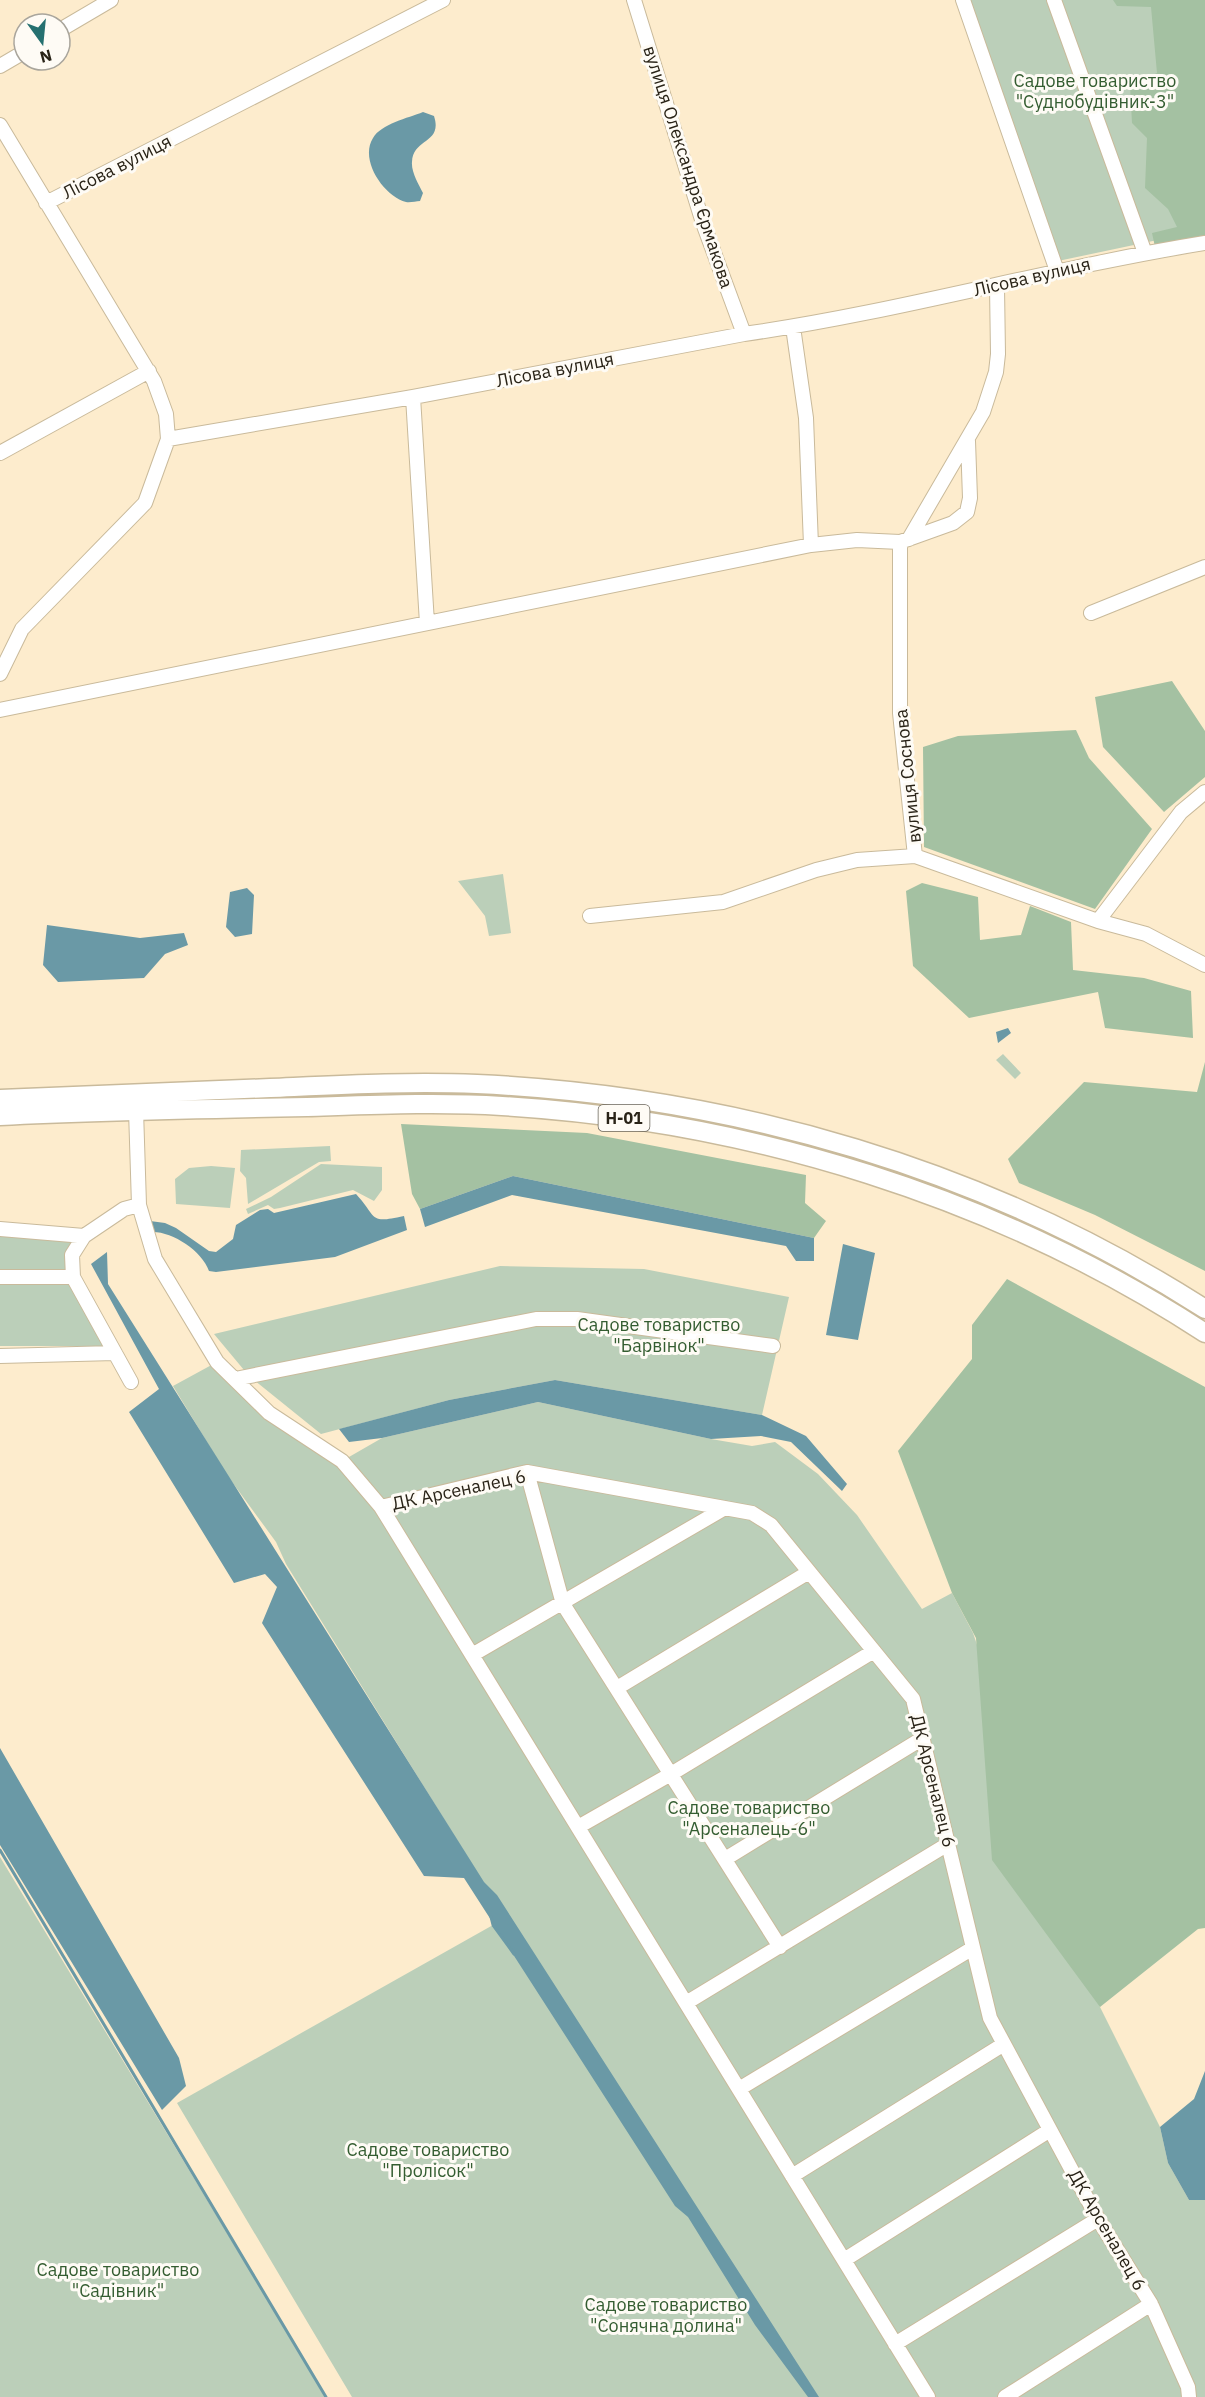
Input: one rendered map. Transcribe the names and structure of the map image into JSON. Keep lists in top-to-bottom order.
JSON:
{
  "streets": {
    "main road": ["Н-01"],
    "street": [
      "Лісова вулиця",
      "вулиця Олександра Єрмакова",
      "вулиця Соснова",
      "ДК Арсеналец 6"
    ]
  },
  "crossings": [
    ["Лісова вулиця", "вулиця Олександра Єрмакова"]
  ],
  "parks": [
    "Садове товариство \"Суднобудівник-3\"",
    "Садове товариство \"Барвінок\"",
    "Садове товариство \"Арсеналець-6\"",
    "Садове товариство \"Пролісок\"",
    "Садове товариство \"Садівник\"",
    "Садове товариство \"Сонячна долина\""
  ],
  "north": "bottom"
}
